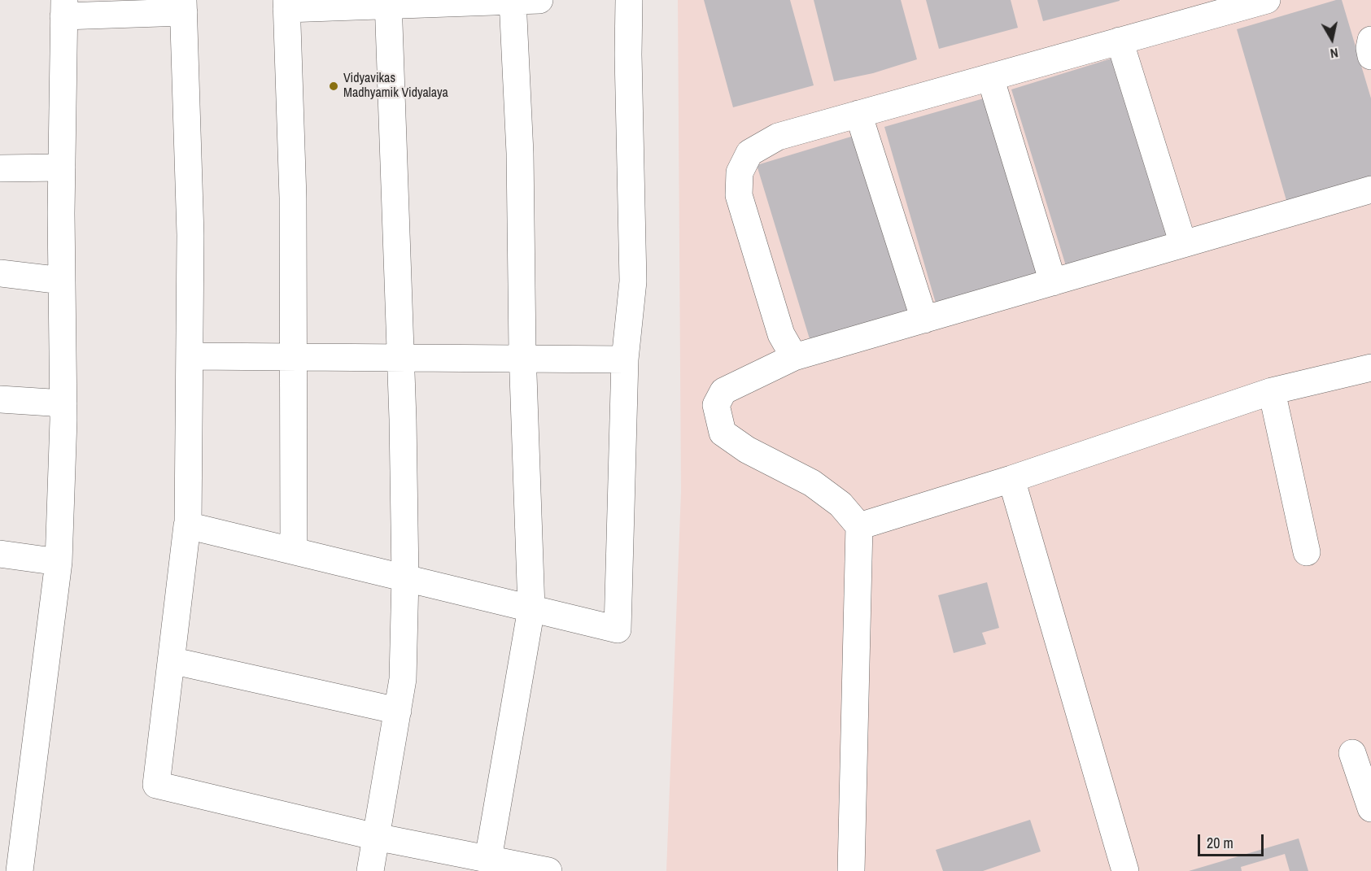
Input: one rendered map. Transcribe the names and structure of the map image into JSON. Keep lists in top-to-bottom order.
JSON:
{
  "places": ["Vidyavikas Madhyamik Vidyalaya"],
  "scale_bar": "20 m",
  "north": "bottom"
}
